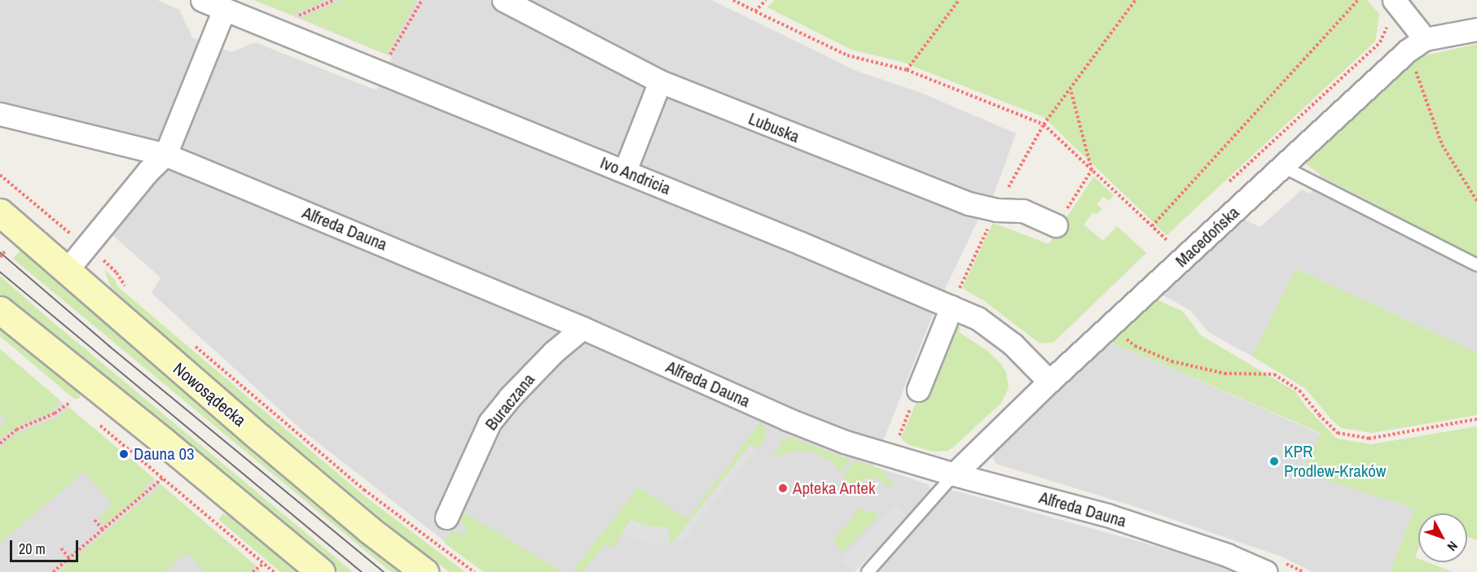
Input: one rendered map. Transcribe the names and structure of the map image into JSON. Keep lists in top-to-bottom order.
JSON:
{
  "streets": {
    "main road": ["Nowosądecka"],
    "street": [
      "Lubuska",
      "Ivo Andricia",
      "Alfreda Dauna",
      "Macedońska",
      "Buraczana"
    ]
  },
  "crossings": [
    ["Ivo Andricia", "Macedońska"],
    ["Alfreda Dauna", "Macedońska"],
    ["Alfreda Dauna", "Buraczana"]
  ],
  "places": ["Dauna 03", "KPR Prodlew-Kraków", "Apteka Antek"],
  "scale_bar": "20 m",
  "north": "bottom right"
}
